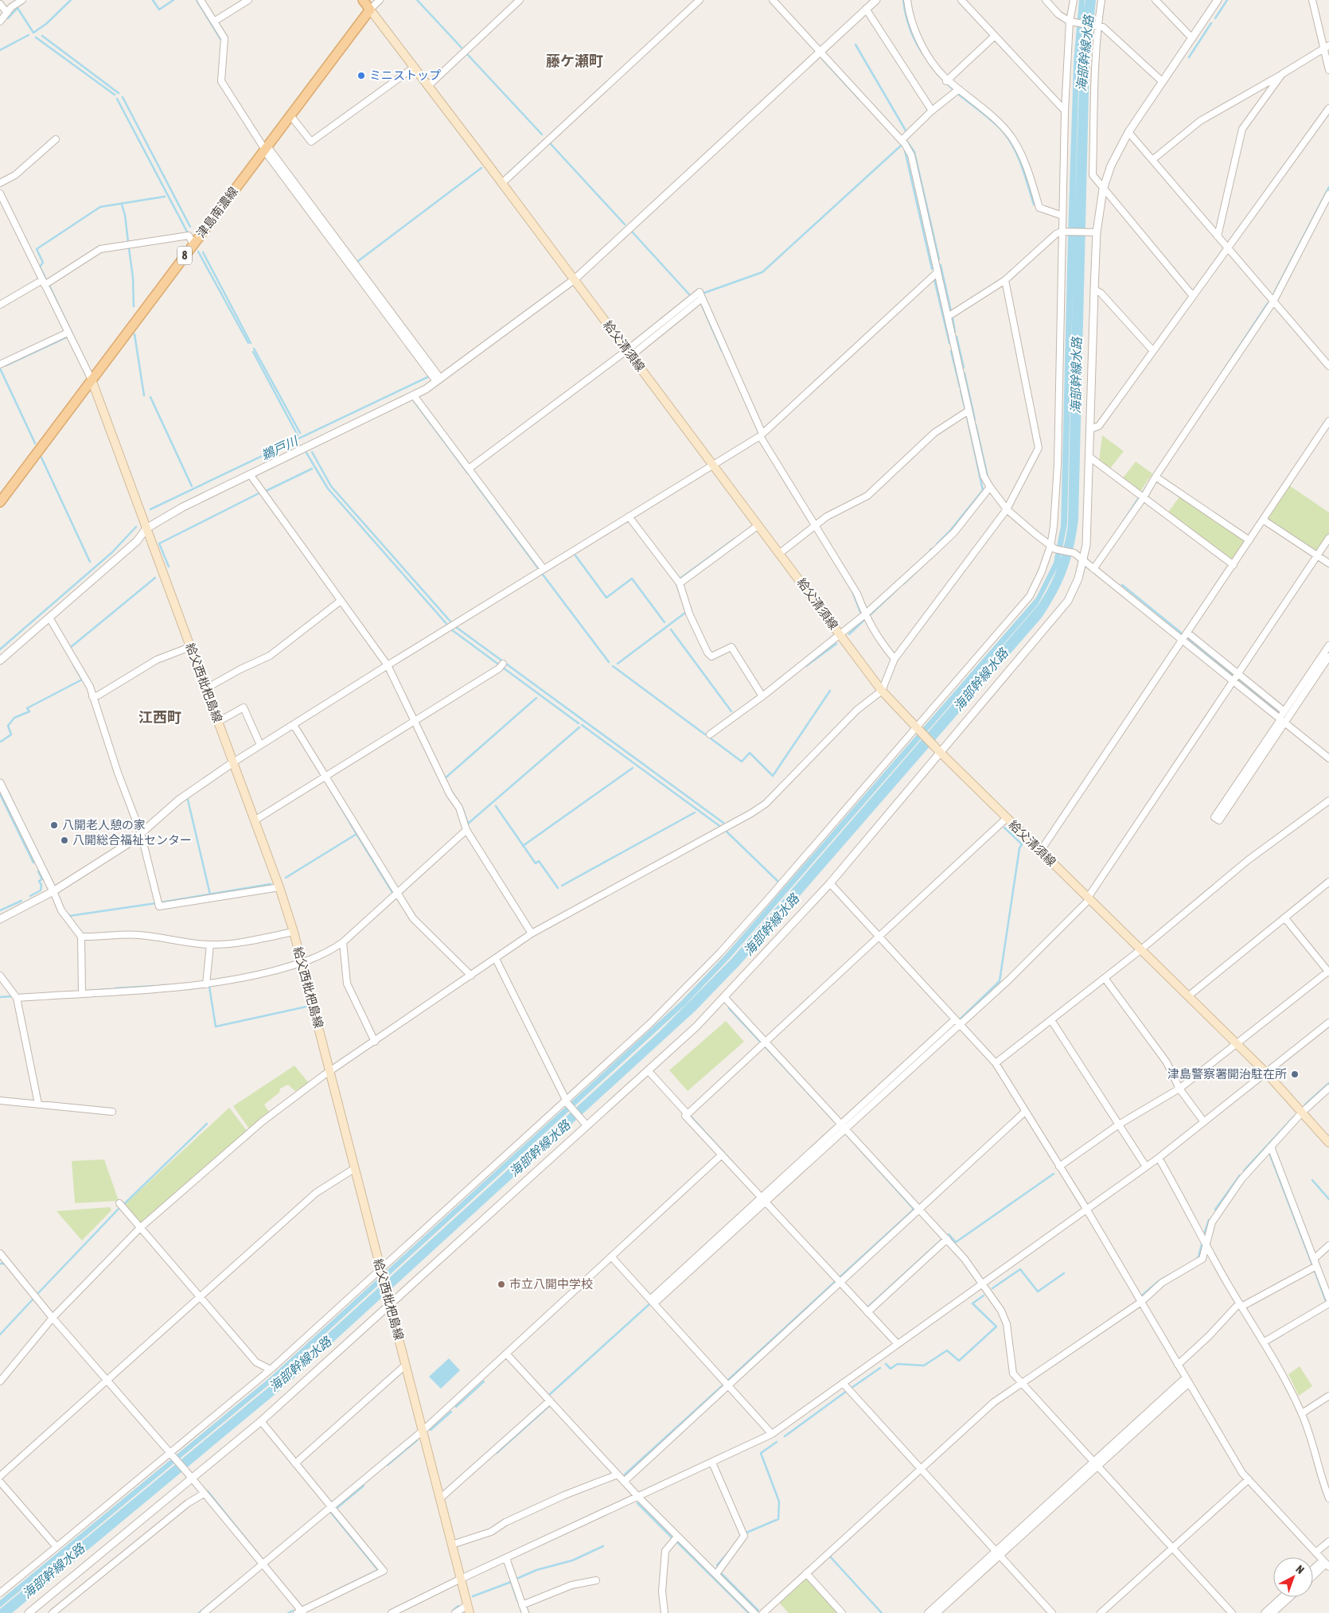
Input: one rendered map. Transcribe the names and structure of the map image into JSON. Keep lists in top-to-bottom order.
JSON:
{
  "streets": {
    "main road": [
      "津島南濃線",
      "8",
      "給父清須線",
      "給父西枇杷島線"
    ]
  },
  "crossings": [
    ["津島南濃線", "給父清須線"],
    ["津島南濃線", "給父西枇杷島線"]
  ],
  "districts": ["藤ケ瀬町", "江西町"],
  "water": ["海部幹線水路", "鵜戸川"],
  "places": [
    "ミニストップ",
    "八開老人憩の家",
    "八開総合福祉センター",
    "津島警察署開治駐在所",
    "市立八開中学校"
  ],
  "north": "top right"
}
